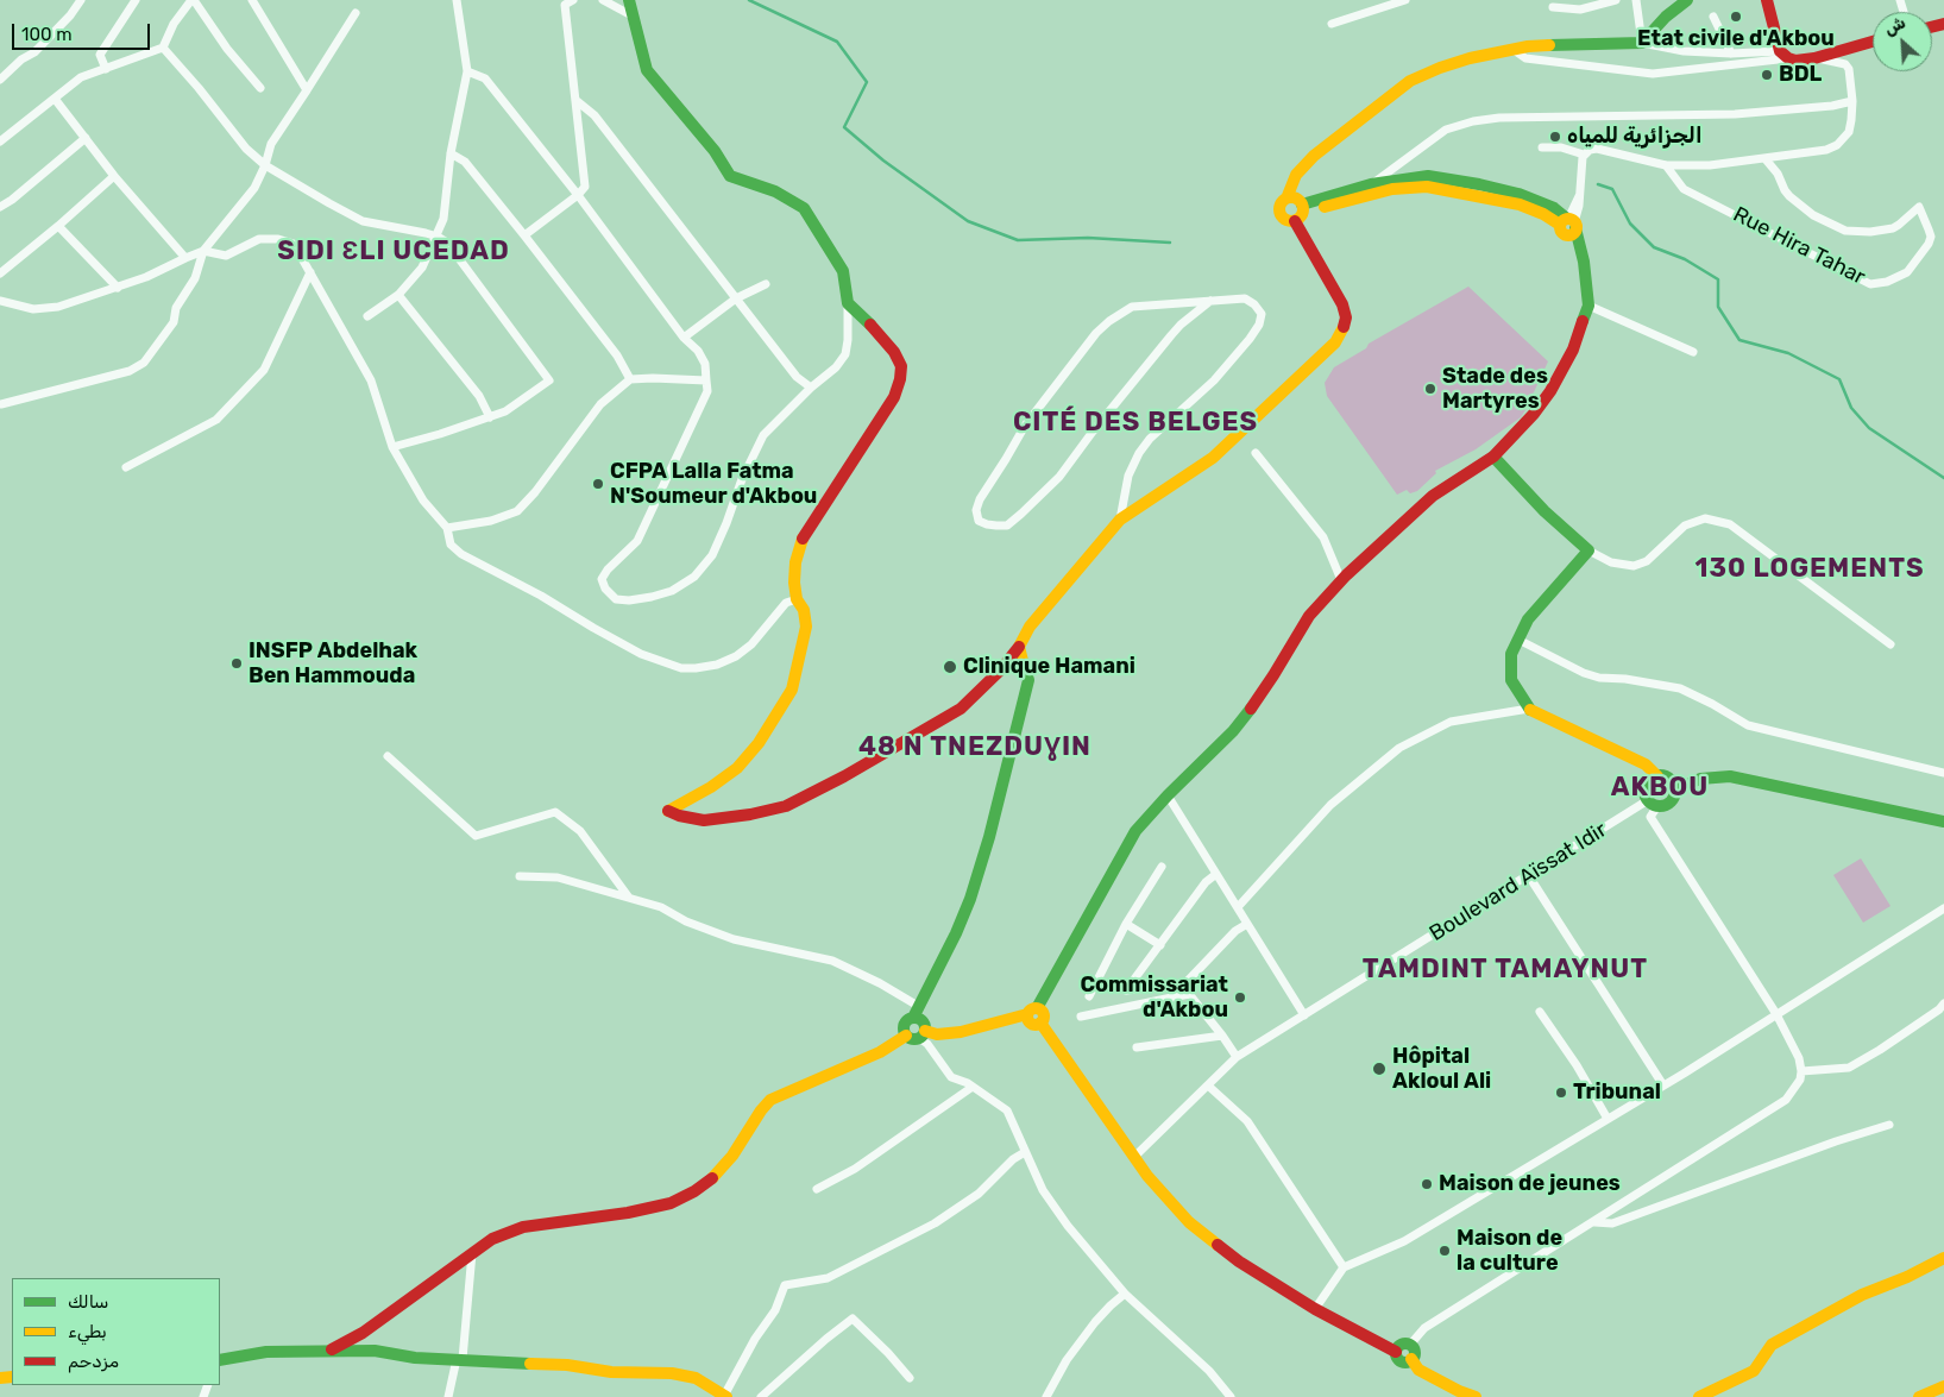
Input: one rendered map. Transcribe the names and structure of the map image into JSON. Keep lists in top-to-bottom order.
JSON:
{
  "streets": {
    "street": ["Rue Hira Tahar", "Boulevard Aïssat Idir"]
  },
  "districts": [
    "SIDI ƐLI UCEDAD",
    "CITÉ DES BELGES",
    "130 LOGEMENTS",
    "48 N TNEZDUƔIN",
    "AKBOU",
    "TAMDINT TAMAYNUT"
  ],
  "places": [
    "Etat civile d'Akbou",
    "BDL",
    "الجزائرية للمياه",
    "Stade des Martyres",
    "CFPA Lalla Fatma N'Soumeur d'Akbou",
    "INSFP Abdelhak Ben Hammouda",
    "Clinique Hamani",
    "Commissariat d'Akbou",
    "Hôpital Akloul Ali",
    "Tribunal",
    "Maison de jeunes",
    "Maison de la culture"
  ],
  "legend": ["سالك", "بطيء", "مزدحم"],
  "scale_bar": "100 m",
  "north": "top left"
}
